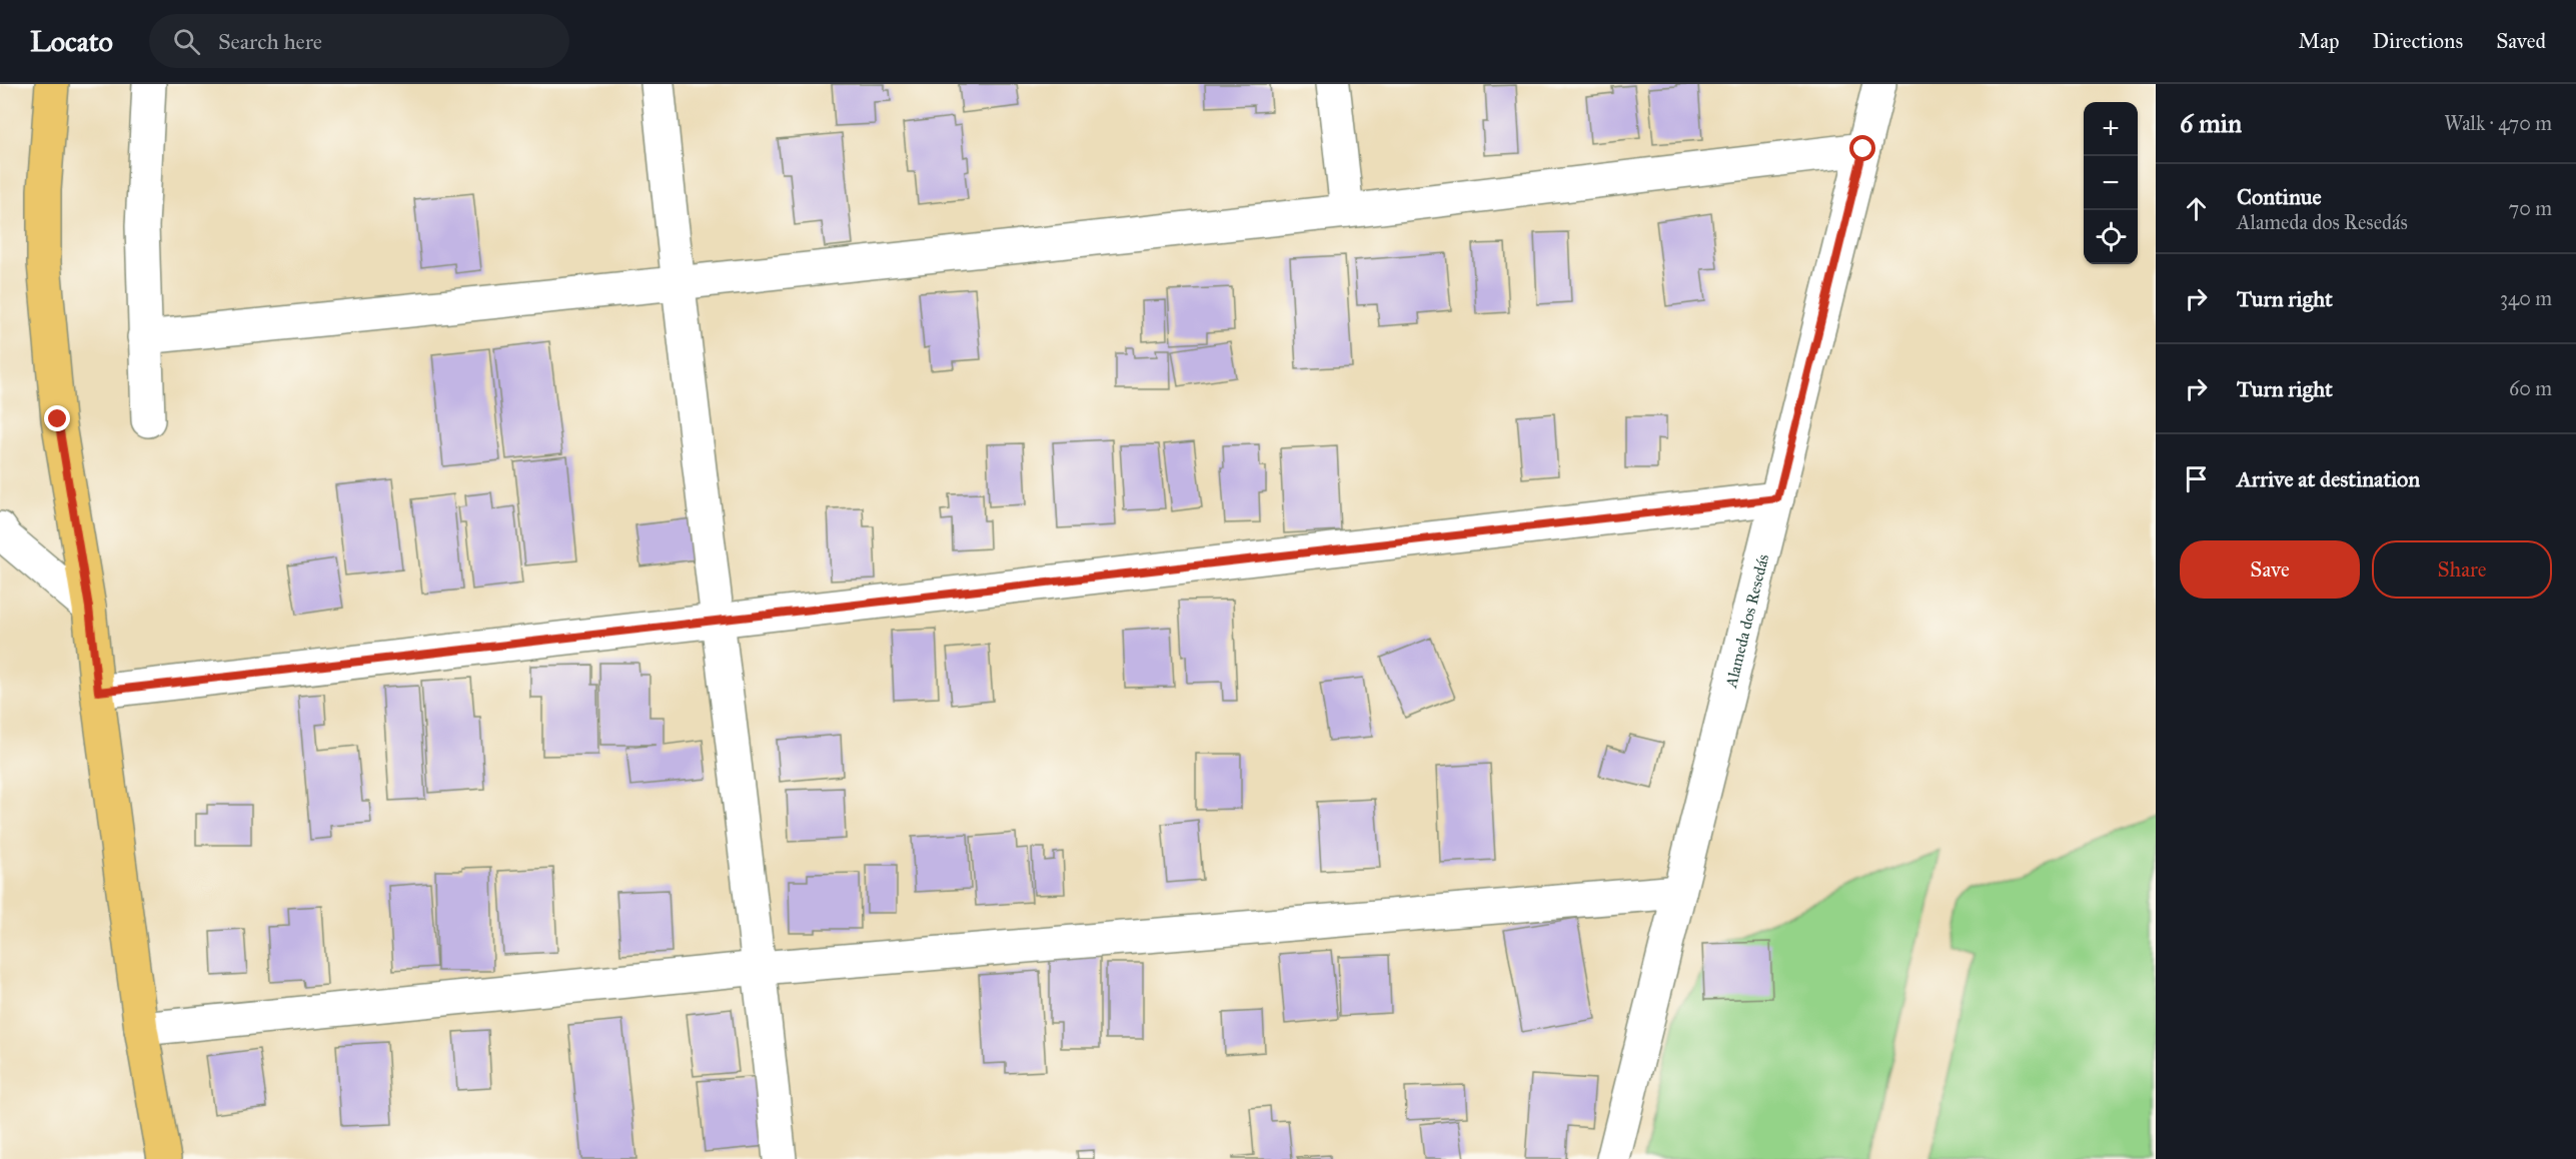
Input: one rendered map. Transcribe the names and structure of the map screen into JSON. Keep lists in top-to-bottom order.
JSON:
{
  "streets": {
    "street": ["Alameda dos Resedás"]
  },
  "page": {
    "header": "Locato",
    "search": "Search here",
    "nav": ["Map", "Directions", "Saved"],
    "heading": ["6 min", "Walk · 470 m"],
    "map_buttons": ["+", "−"],
    "list": [
      ["Continue", "Alameda dos Resedás", "70 m"],
      ["Turn right", "340 m"],
      ["Turn right", "60 m"],
      "Arrive at destination"
    ],
    "buttons": ["Save", "Share"]
  }
}
